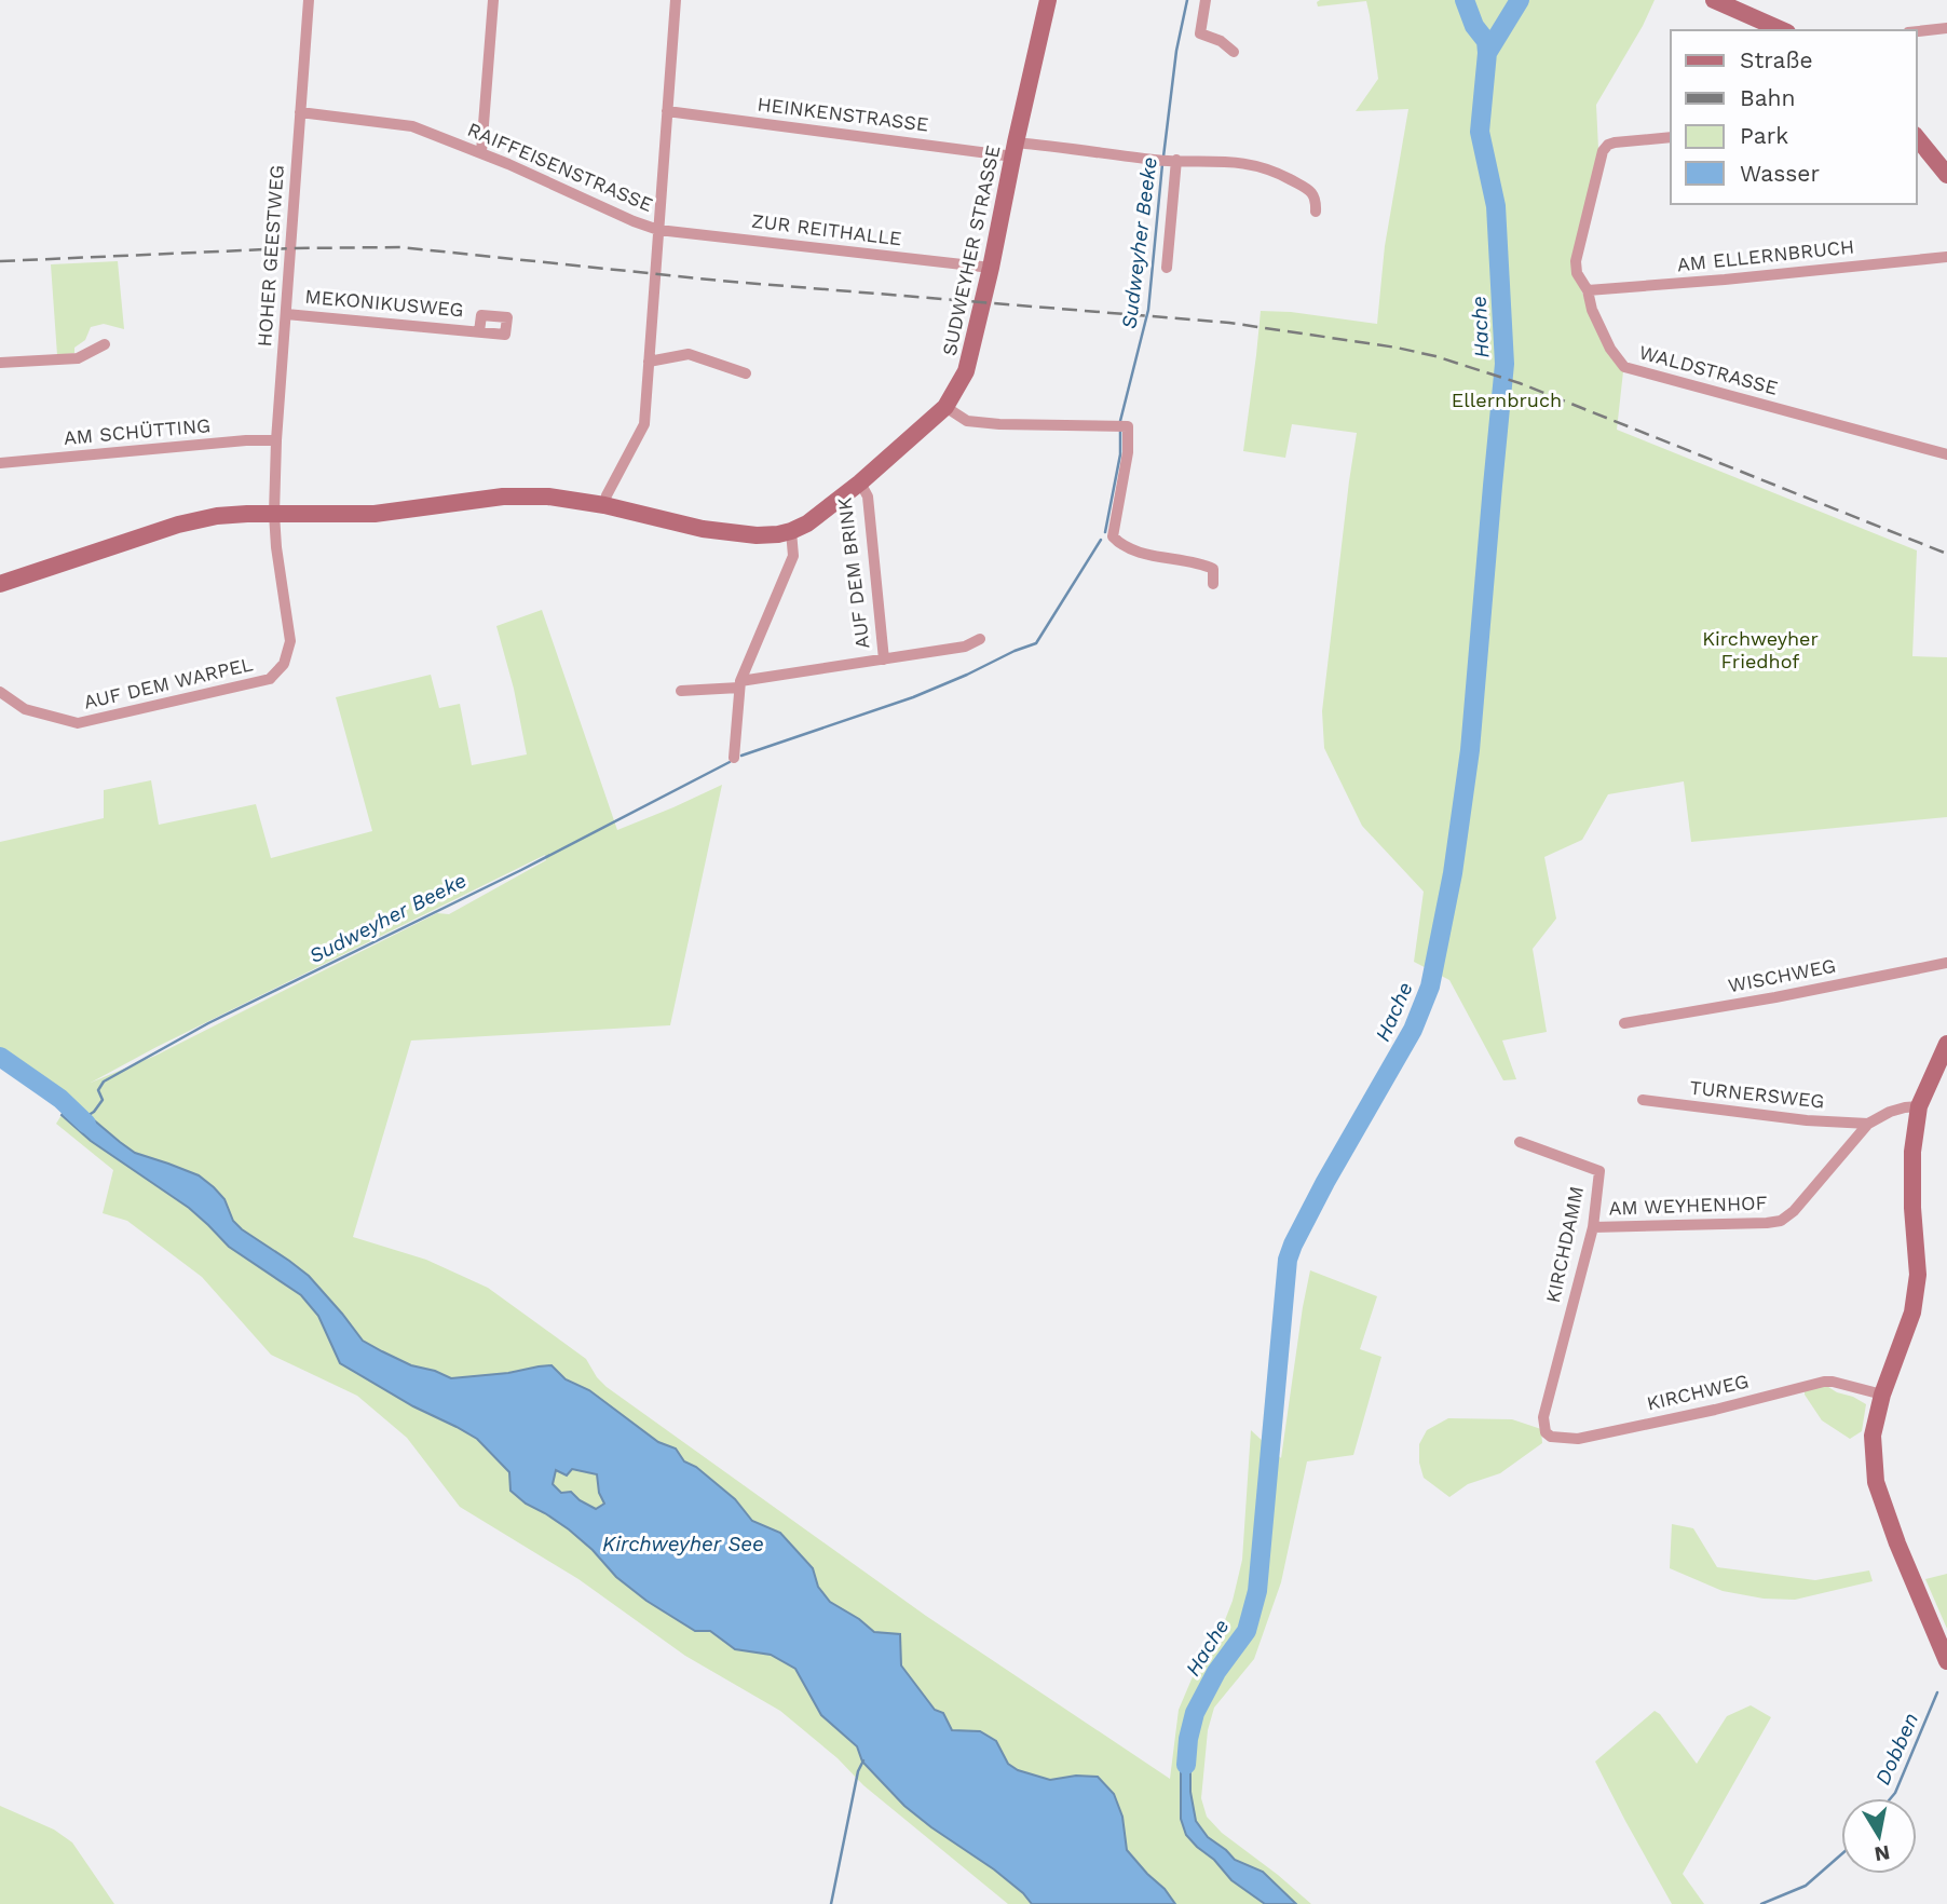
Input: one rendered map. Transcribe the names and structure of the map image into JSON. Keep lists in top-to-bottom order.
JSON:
{
  "streets": {
    "street": [
      "HEINKENSTRASSE",
      "RAIFFEISENSTRASSE",
      "ZUR REITHALLE",
      "SUDWEYHER STRASSE",
      "HOHER GEESTWEG",
      "AM ELLERNBRUCH",
      "MEKONIKUSWEG",
      "WALDSTRASSE",
      "AM SCHÜTTING",
      "AUF DEM BRINK",
      "AUF DEM WARPEL",
      "WISCHWEG",
      "TURNERSWEG",
      "AM WEYHENHOF",
      "KIRCHDAMM",
      "KIRCHWEG"
    ]
  },
  "crossings": [
    ["HEINKENSTRASSE", "SUDWEYHER STRASSE"],
    ["RAIFFEISENSTRASSE", "ZUR REITHALLE"],
    ["RAIFFEISENSTRASSE", "SUDWEYHER STRASSE"],
    ["RAIFFEISENSTRASSE", "HOHER GEESTWEG"],
    ["ZUR REITHALLE", "SUDWEYHER STRASSE"],
    ["SUDWEYHER STRASSE", "HOHER GEESTWEG"],
    ["SUDWEYHER STRASSE", "AUF DEM BRINK"],
    ["SUDWEYHER STRASSE", "AUF DEM WARPEL"],
    ["HOHER GEESTWEG", "MEKONIKUSWEG"],
    ["HOHER GEESTWEG", "AM SCHÜTTING"],
    ["HOHER GEESTWEG", "AUF DEM WARPEL"],
    ["AM ELLERNBRUCH", "WALDSTRASSE"],
    ["TURNERSWEG", "AM WEYHENHOF"],
    ["AM WEYHENHOF", "KIRCHDAMM"],
    ["KIRCHDAMM", "KIRCHWEG"]
  ],
  "water": [
    "Sudweyher Beeke",
    "Hache",
    "Kirchweyher See",
    "Dobben"
  ],
  "parks": ["Ellernbruch", "Kirchweyher Friedhof"],
  "legend": [
    "Straße",
    "Bahn",
    "Park",
    "Wasser"
  ],
  "north": "bottom"
}
